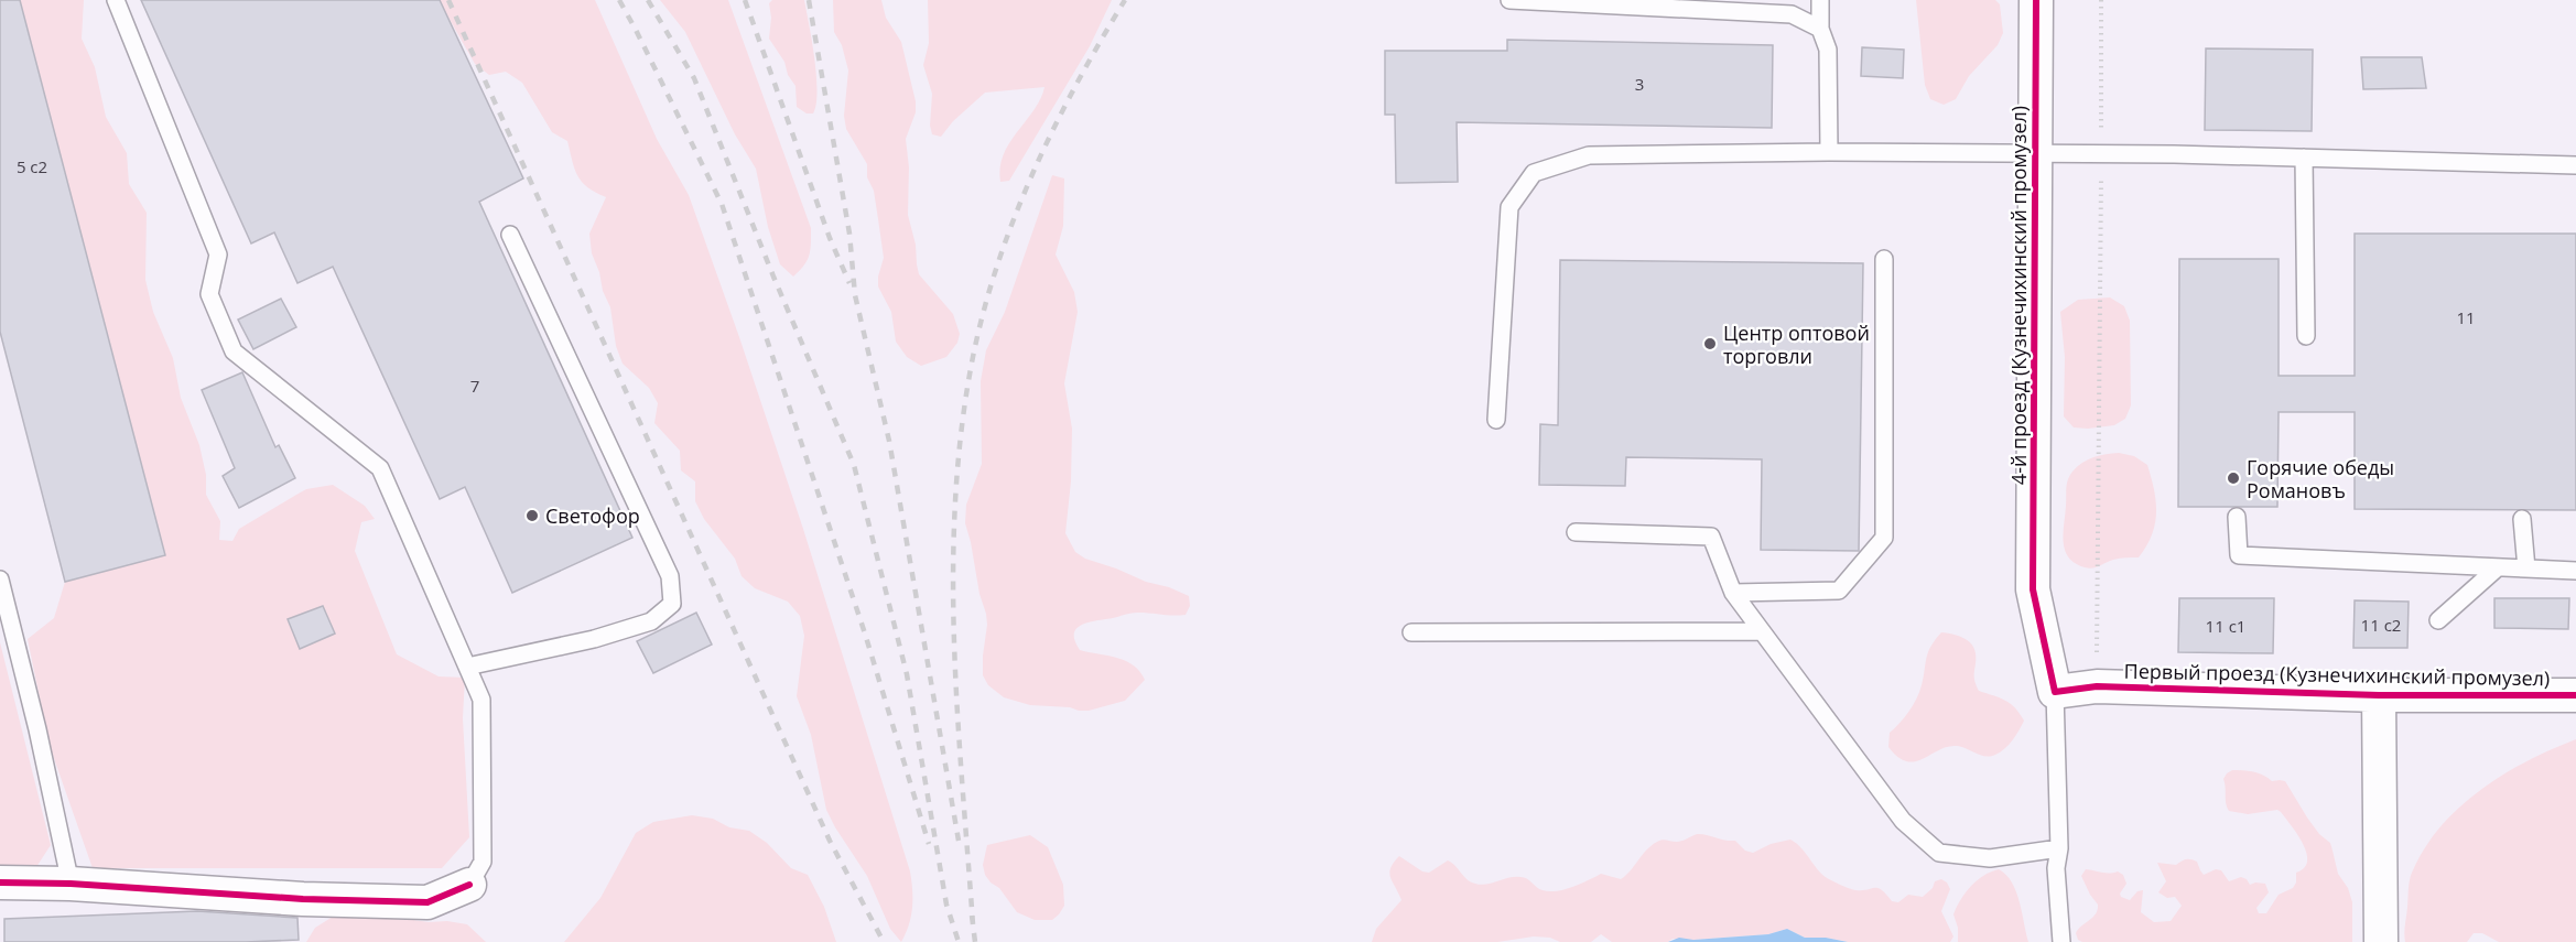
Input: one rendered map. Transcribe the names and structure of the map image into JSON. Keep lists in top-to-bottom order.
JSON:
{
  "streets": {
    "street": ["4-й проезд (Кузнечихинский промузел)", "Первый проезд (Кузнечихинский промузел)"]
  },
  "crossings": [
    ["4-й проезд (Кузнечихинский промузел)", "Первый проезд (Кузнечихинский промузел)"]
  ],
  "places": ["Центр оптовой торговли", "Горячие обеды Романовъ", "Светофор"],
  "house_numbers": [
    "3",
    "5 с2",
    "11",
    "7",
    "11 с2",
    "11 с1"
  ]
}
